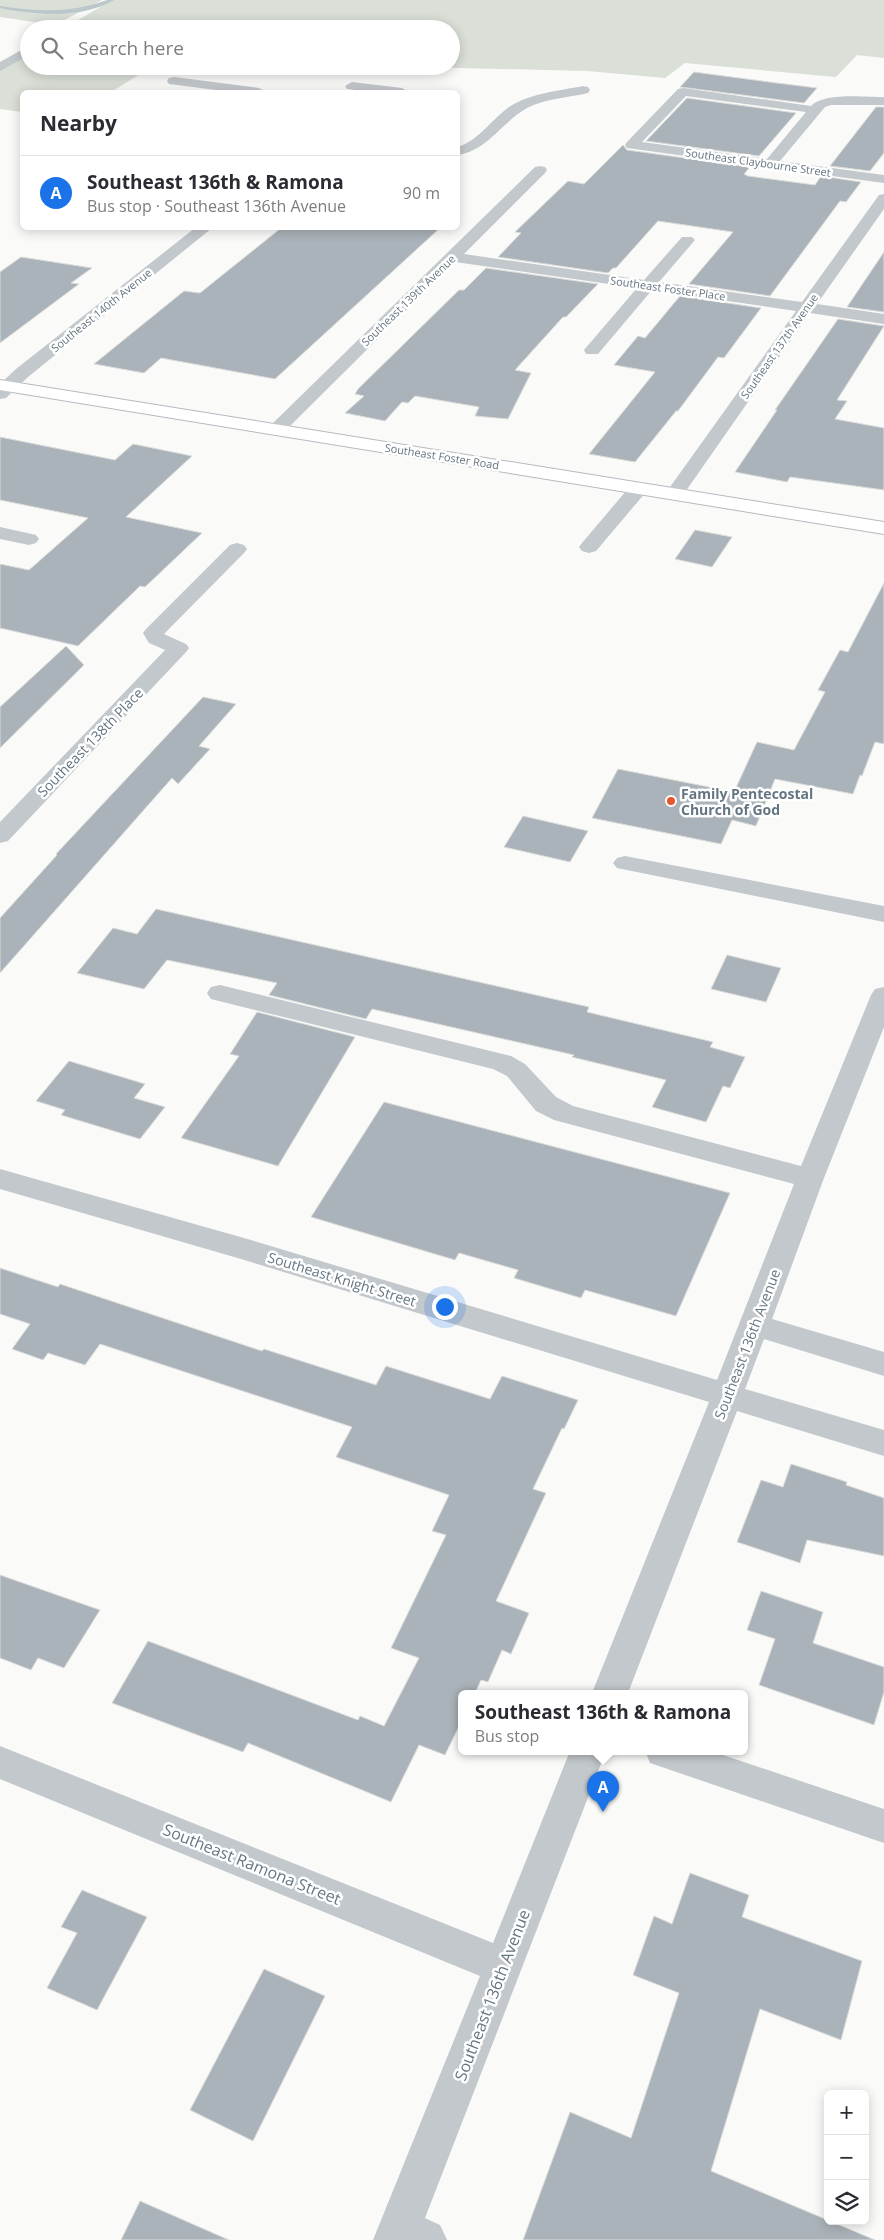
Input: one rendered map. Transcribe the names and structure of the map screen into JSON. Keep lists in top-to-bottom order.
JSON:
{
  "streets": {
    "main road": ["Southeast Foster Road"],
    "street": [
      "Southeast Claybourne Street",
      "Southeast Foster Place",
      "Southeast 139th Avenue",
      "Southeast 140th Avenue",
      "Southeast 137th Avenue",
      "Southeast 138th Place",
      "Southeast Knight Street",
      "Southeast 136th Avenue",
      "Southeast Ramona Street"
    ]
  },
  "crossings": [
    ["Southeast Foster Place", "Southeast 139th Avenue"],
    ["Southeast Foster Place", "Southeast 137th Avenue"],
    ["Southeast 139th Avenue", "Southeast Foster Road"],
    ["Southeast 140th Avenue", "Southeast Foster Road"],
    ["Southeast 137th Avenue", "Southeast Foster Road"],
    ["Southeast Knight Street", "Southeast 136th Avenue"],
    ["Southeast 136th Avenue", "Southeast Ramona Street"]
  ],
  "places": ["Family Pentecostal Church of God"],
  "page": {
    "search": "Search here",
    "heading": "Nearby",
    "list": [
      {
        "mark": "A",
        "name": "Southeast 136th & Ramona",
        "note": "Bus stop · Southeast 136th Avenue",
        "value": "90 m"
      }
    ],
    "popup": ["Southeast 136th & Ramona", "Bus stop"],
    "pins": "A",
    "map_buttons": ["+", "−"]
  }
}
